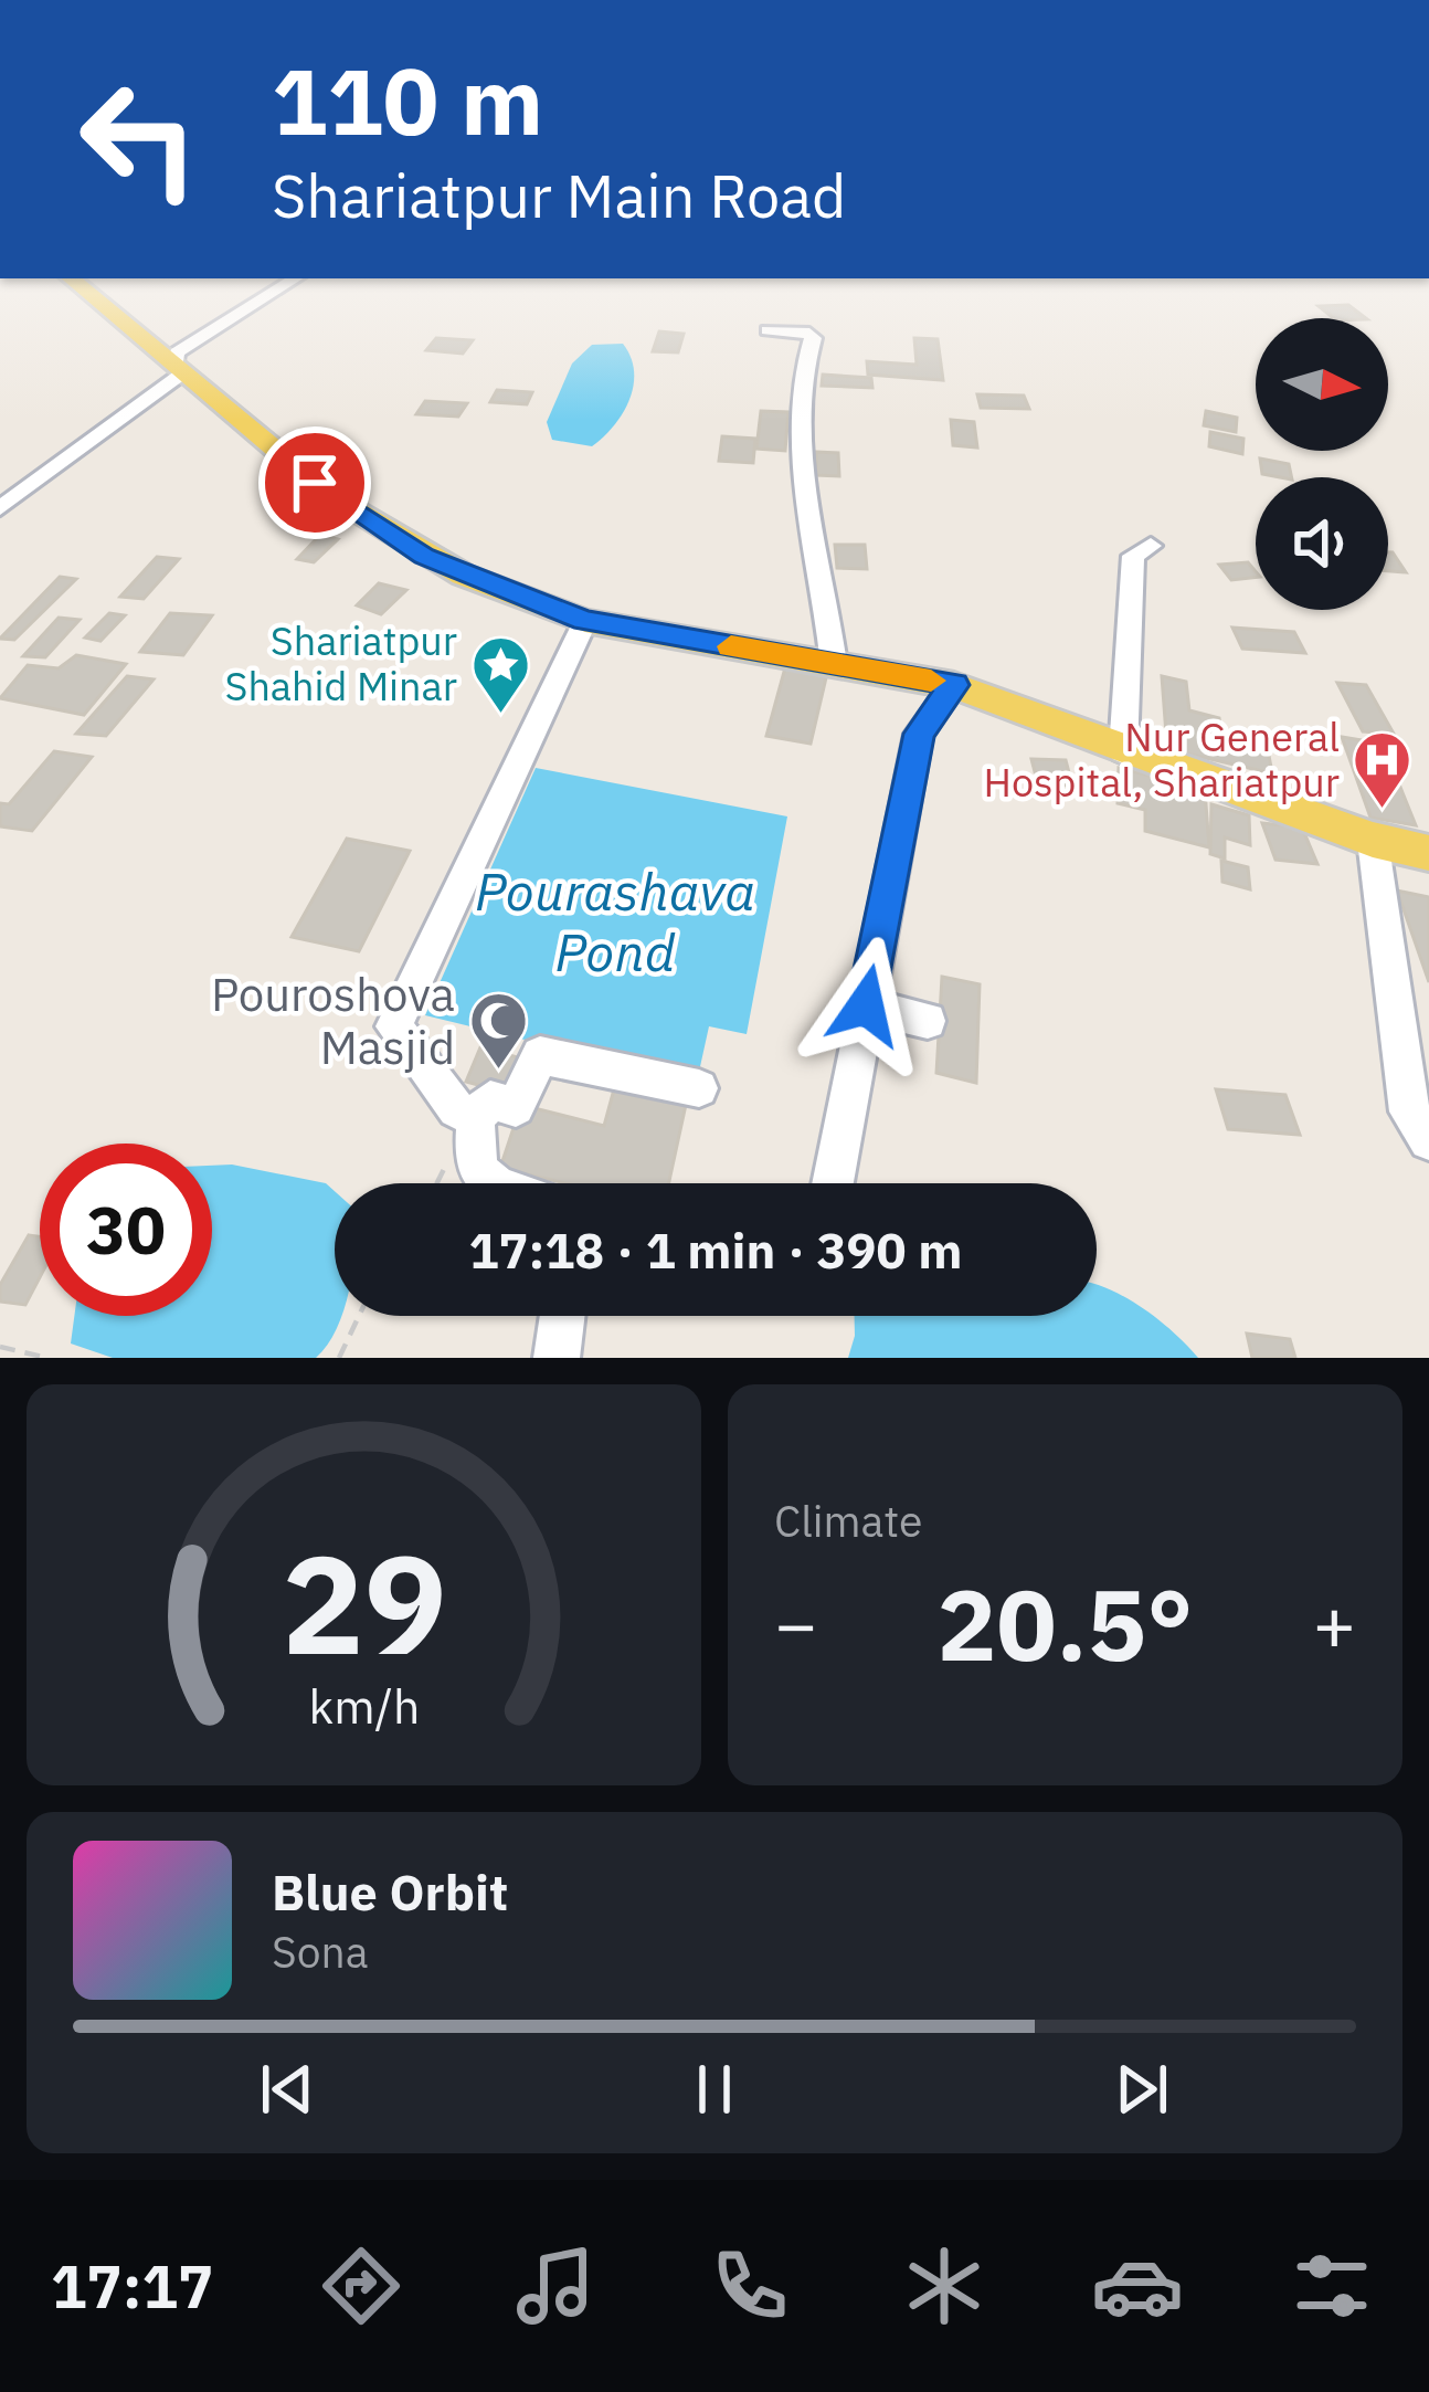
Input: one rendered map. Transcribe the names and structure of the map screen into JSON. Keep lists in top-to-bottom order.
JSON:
{
  "water": ["Pourashava Pond"],
  "places": {
    "place": ["Shariatpur Shahid Minar"],
    "hospital": ["Nur General Hospital, Shariatpur"],
    "mosque": ["Pouroshova Masjid"]
  },
  "north": "right",
  "page": {
    "turn": ["110 m", "Shariatpur Main Road"],
    "limit": "30",
    "trip": "17:18 · 1 min · 390 m",
    "tile": "Climate",
    "heat": ["−", "20.5°", "+"],
    "song": ["Blue Orbit", "Sona"],
    "tabs": "17:17",
    "gauge": ["29", "km/h"]
  }
}
